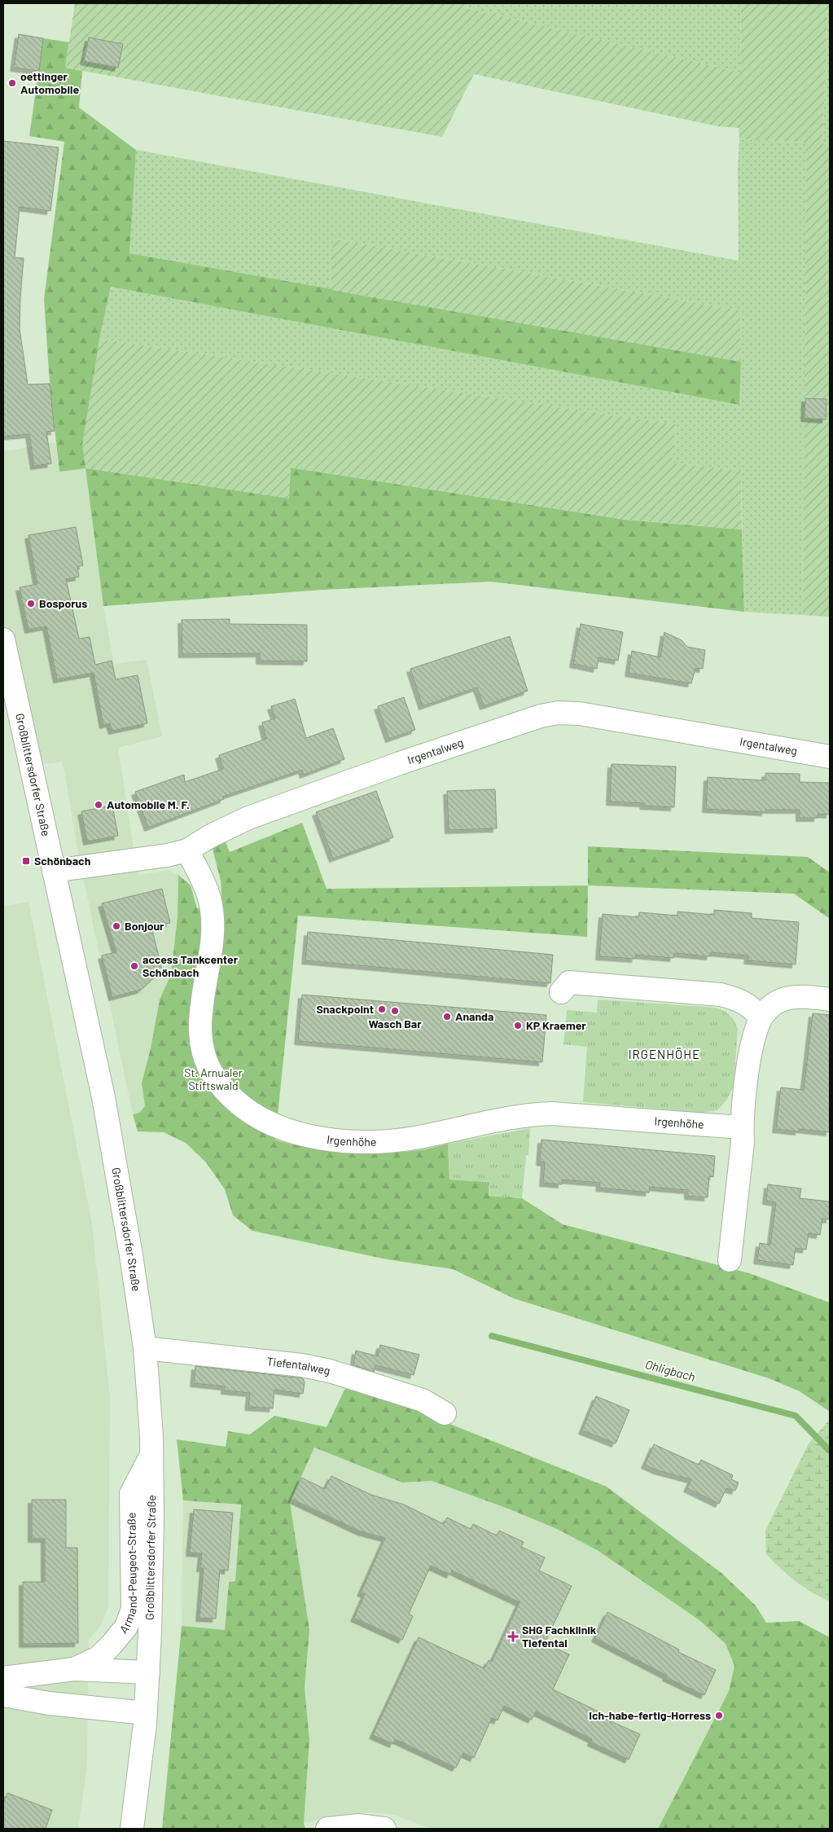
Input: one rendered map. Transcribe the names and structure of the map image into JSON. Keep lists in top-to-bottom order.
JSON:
{
  "streets": {
    "street": [
      "Irgentalweg",
      "Großblittersdorfer Straße",
      "Irgenhöhe",
      "Tiefentalweg",
      "Armand-Peugeot-Straße"
    ]
  },
  "crossings": [
    ["Irgentalweg", "Großblittersdorfer Straße"],
    ["Irgentalweg", "Irgenhöhe"],
    ["Großblittersdorfer Straße", "Tiefentalweg"],
    ["Großblittersdorfer Straße", "Armand-Peugeot-Straße"]
  ],
  "districts": ["IRGENHÖHE"],
  "water": ["Ohligbach"],
  "parks": ["St. Arnualer Stiftswald"],
  "places": {
    "other": [
      "oettinger Automobile",
      "Bosporus",
      "Automobile M. F.",
      "Bonjour",
      "access Tankcenter Schönbach",
      "Snackpoint",
      "Wasch Bar",
      "Ananda",
      "KP Kraemer",
      "Ich-habe-fertig-Horress"
    ],
    "transit": ["Schönbach"],
    "health": ["SHG Fachklinik Tiefental"]
  }
}
